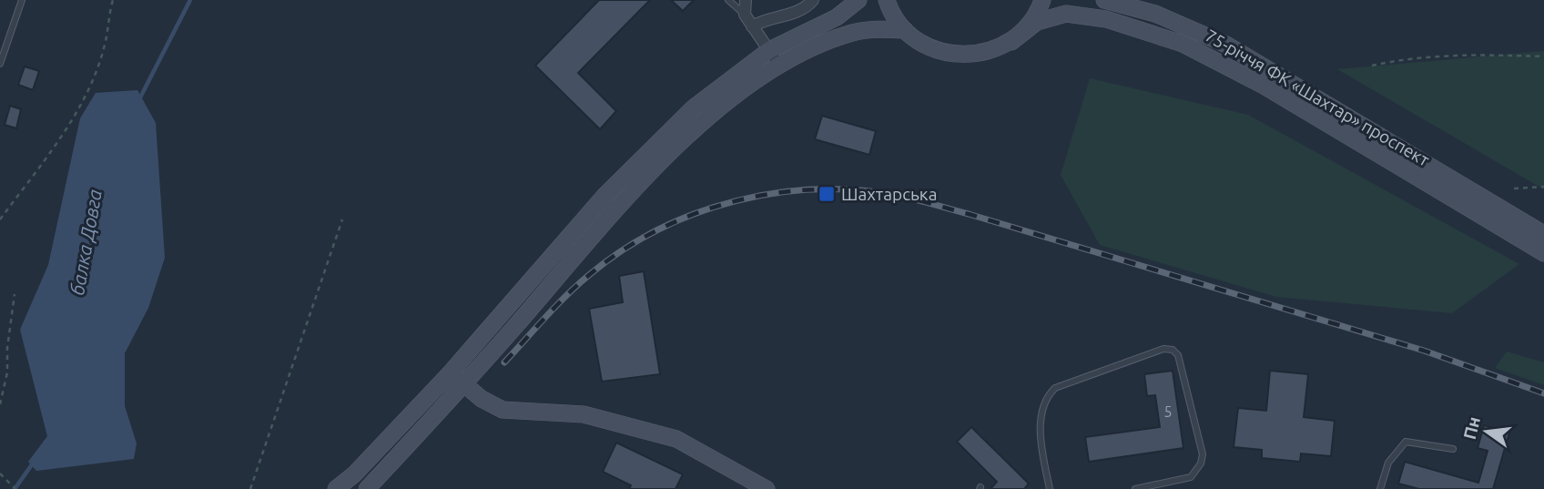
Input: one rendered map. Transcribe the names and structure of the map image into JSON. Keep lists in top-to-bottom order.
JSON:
{
  "streets": {
    "main road": ["75-річчя ФК «Шахтар» проспект"]
  },
  "water": ["балка Довга"],
  "places": {
    "transit": ["Шахтарська"]
  },
  "house_numbers": ["5"],
  "north": "left"
}
